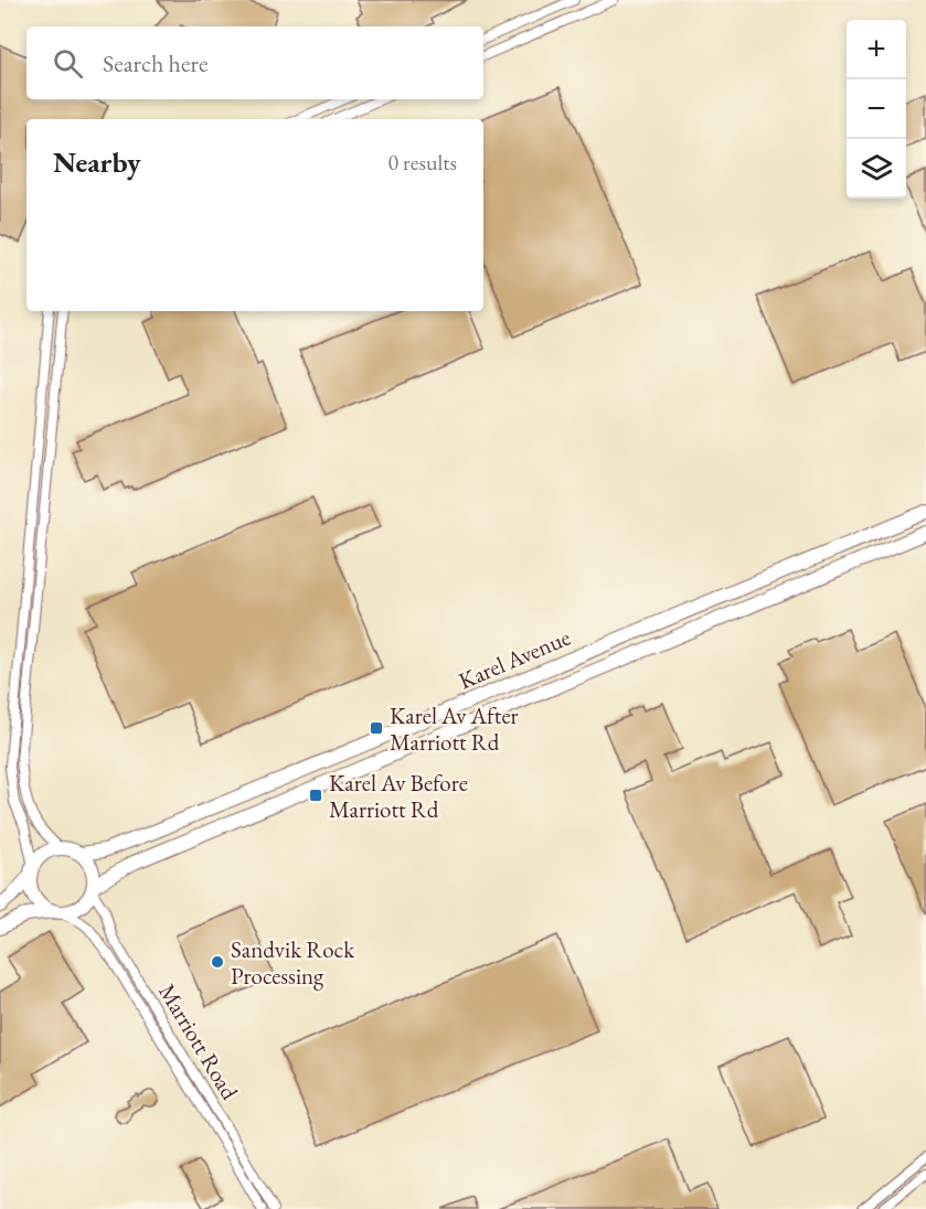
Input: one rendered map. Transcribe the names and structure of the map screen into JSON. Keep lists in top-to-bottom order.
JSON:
{
  "streets": {
    "main road": ["Karel Avenue"],
    "street": ["Marriott Road"]
  },
  "crossings": [
    ["Karel Avenue", "Marriott Road"]
  ],
  "places": {
    "transit": ["Karel Av After Marriott Rd", "Karel Av Before Marriott Rd"],
    "other": ["Sandvik Rock Processing"]
  },
  "page": {
    "map_buttons": ["+", "−"],
    "search": "Search here",
    "heading": ["Nearby", "0 results"]
  }
}
